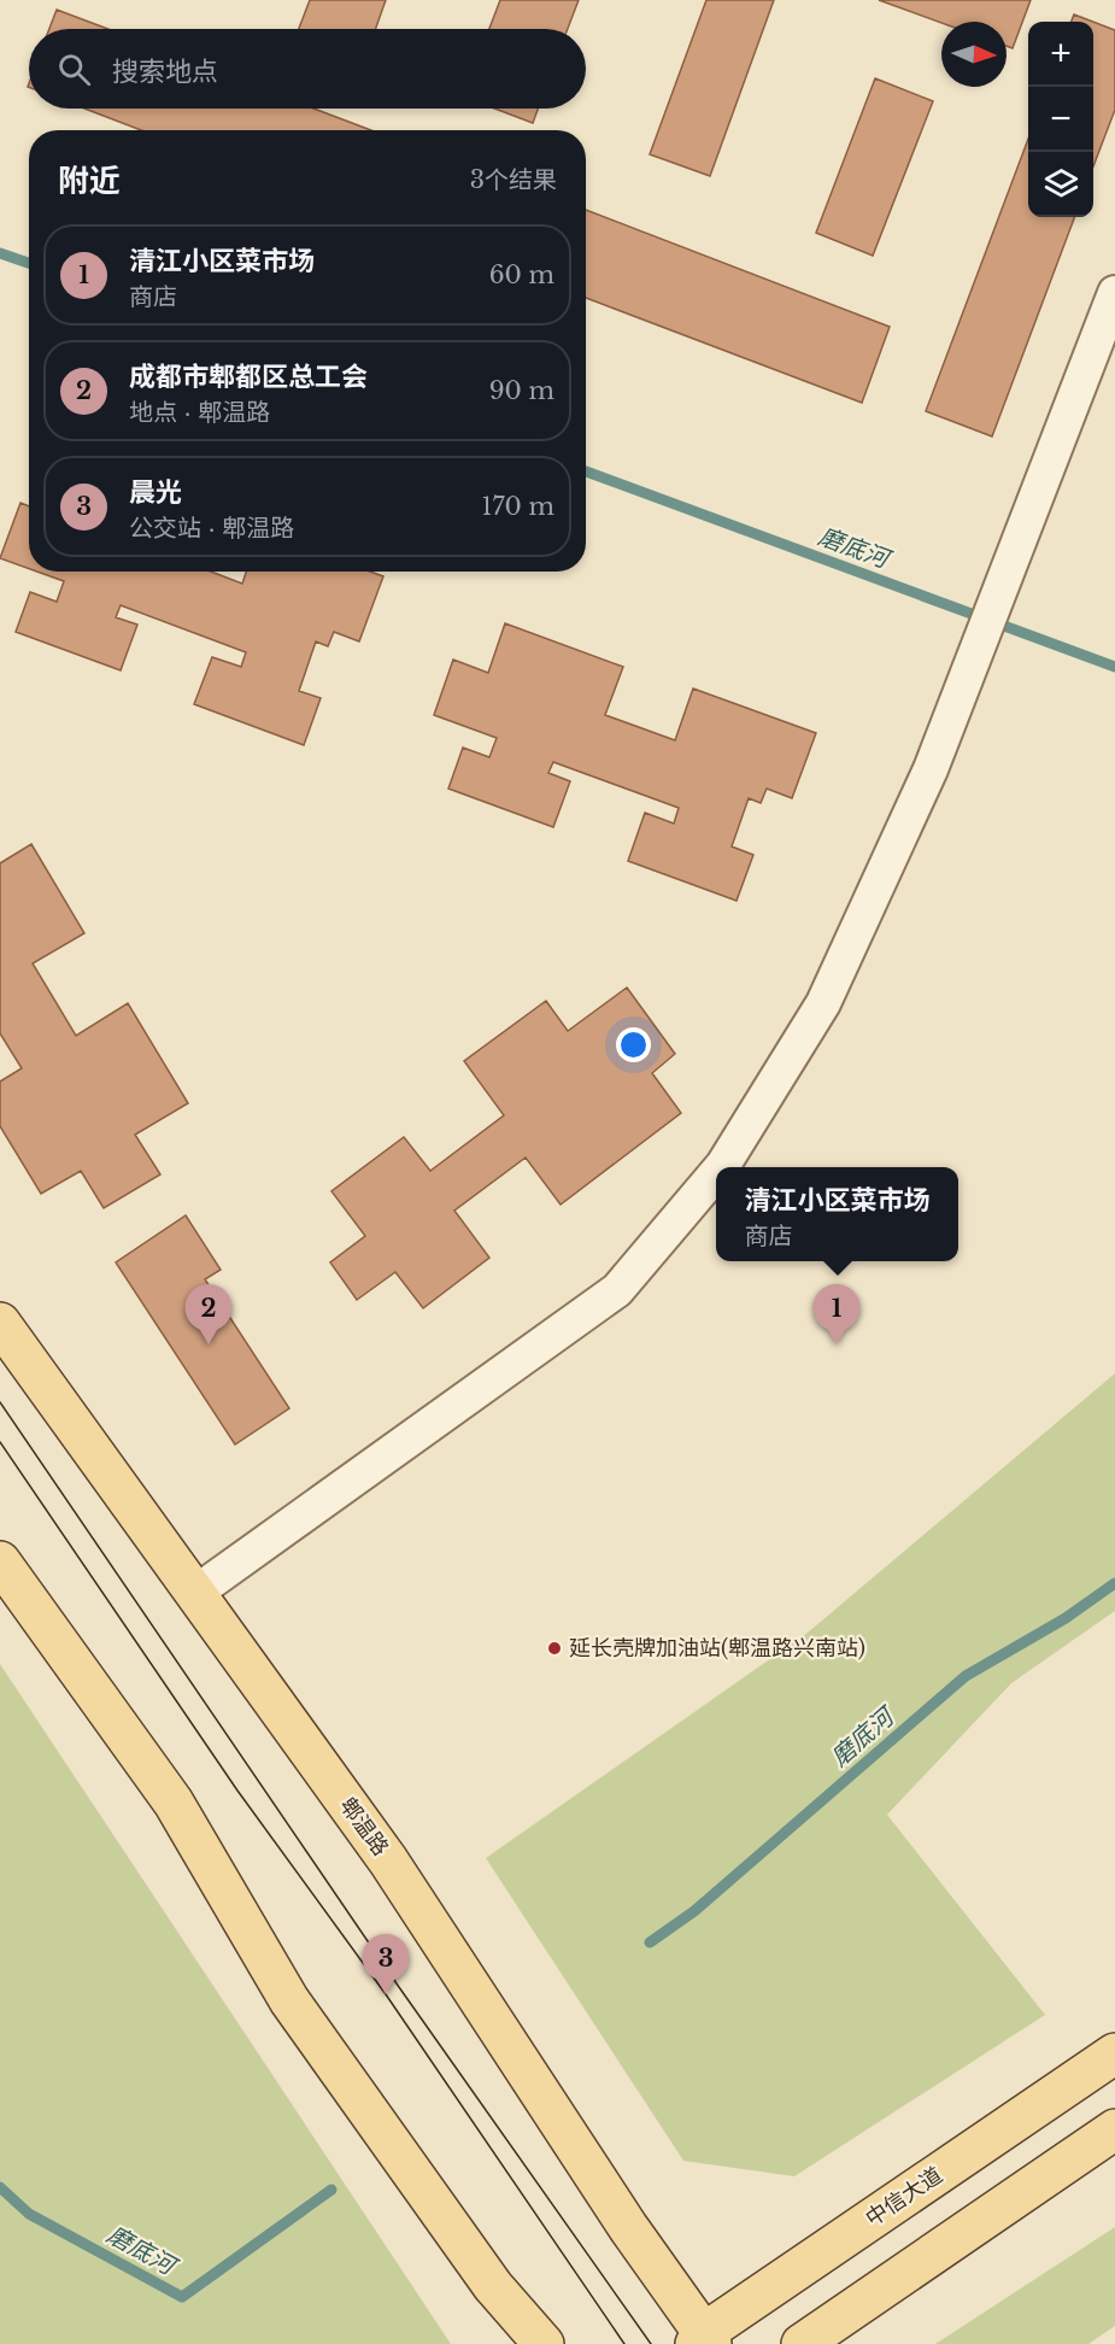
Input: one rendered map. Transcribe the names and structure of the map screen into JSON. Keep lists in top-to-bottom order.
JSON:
{
  "streets": {
    "main road": ["郫温路", "中信大道"]
  },
  "crossings": [
    ["郫温路", "中信大道"]
  ],
  "water": ["磨底河"],
  "places": ["延长壳牌加油站(郫温路兴南站)"],
  "north": "right",
  "page": {
    "map_buttons": ["+", "−"],
    "search": "搜索地点",
    "heading": ["附近", "3个结果"],
    "list": [
      {
        "mark": "1",
        "name": "清江小区菜市场",
        "note": "商店",
        "value": "60 m"
      },
      {
        "mark": "2",
        "name": "成都市郫都区总工会",
        "note": "地点 · 郫温路",
        "value": "90 m"
      },
      {
        "mark": "3",
        "name": "晨光",
        "note": "公交站 · 郫温路",
        "value": "170 m"
      }
    ],
    "popup": ["清江小区菜市场", "商店"],
    "pins": ["1", "2", "3"]
  }
}
